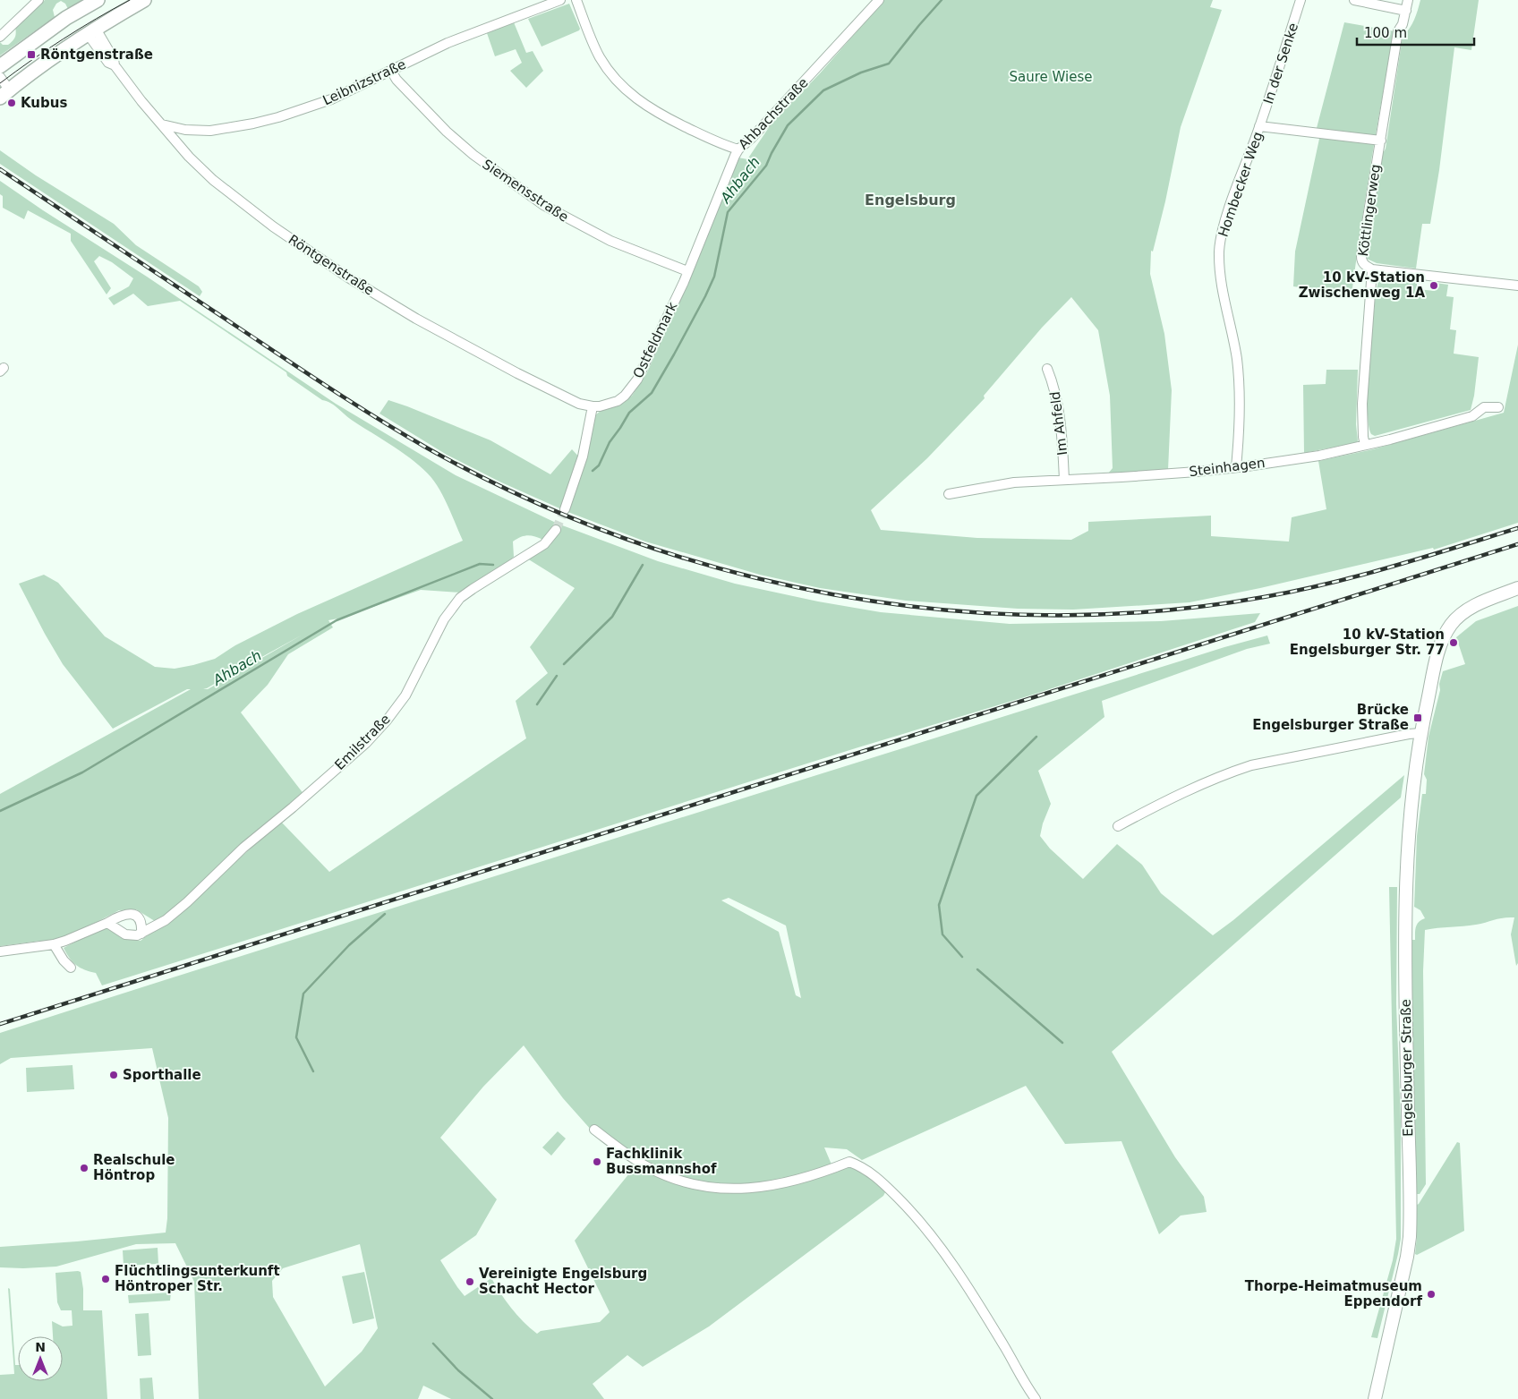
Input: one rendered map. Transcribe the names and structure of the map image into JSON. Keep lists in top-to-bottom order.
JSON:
{
  "streets": {
    "street": [
      "In der Senke",
      "Leibnizstraße",
      "Ahbachstraße",
      "Hombecker Weg",
      "Siemensstraße",
      "Köttlingerweg",
      "Röntgenstraße",
      "Ostfeldmark",
      "Im Ahfeld",
      "Steinhagen",
      "Emilstraße",
      "Engelsburger Straße"
    ]
  },
  "crossings": [
    ["In der Senke", "Hombecker Weg"],
    ["Leibnizstraße", "Siemensstraße"],
    ["Leibnizstraße", "Röntgenstraße"],
    ["Ahbachstraße", "Siemensstraße"],
    ["Ahbachstraße", "Ostfeldmark"],
    ["Hombecker Weg", "Köttlingerweg"],
    ["Hombecker Weg", "Steinhagen"],
    ["Siemensstraße", "Ostfeldmark"],
    ["Köttlingerweg", "Steinhagen"],
    ["Röntgenstraße", "Ostfeldmark"],
    ["Im Ahfeld", "Steinhagen"]
  ],
  "districts": ["Engelsburg"],
  "water": ["Ahbach"],
  "parks": ["Saure Wiese"],
  "places": {
    "transit": ["Röntgenstraße", "Brücke Engelsburger Straße"],
    "other": [
      "Kubus",
      "10 kV-Station Zwischenweg 1A",
      "10 kV-Station Engelsburger Str. 77",
      "Sporthalle",
      "Fachklinik Bussmannshof",
      "Realschule Höntrop",
      "Flüchtlingsunterkunft Höntroper Str.",
      "Vereinigte Engelsburg Schacht Hector",
      "Thorpe-Heimatmuseum Eppendorf"
    ]
  },
  "scale_bar": "100 m",
  "north": "top"
}
